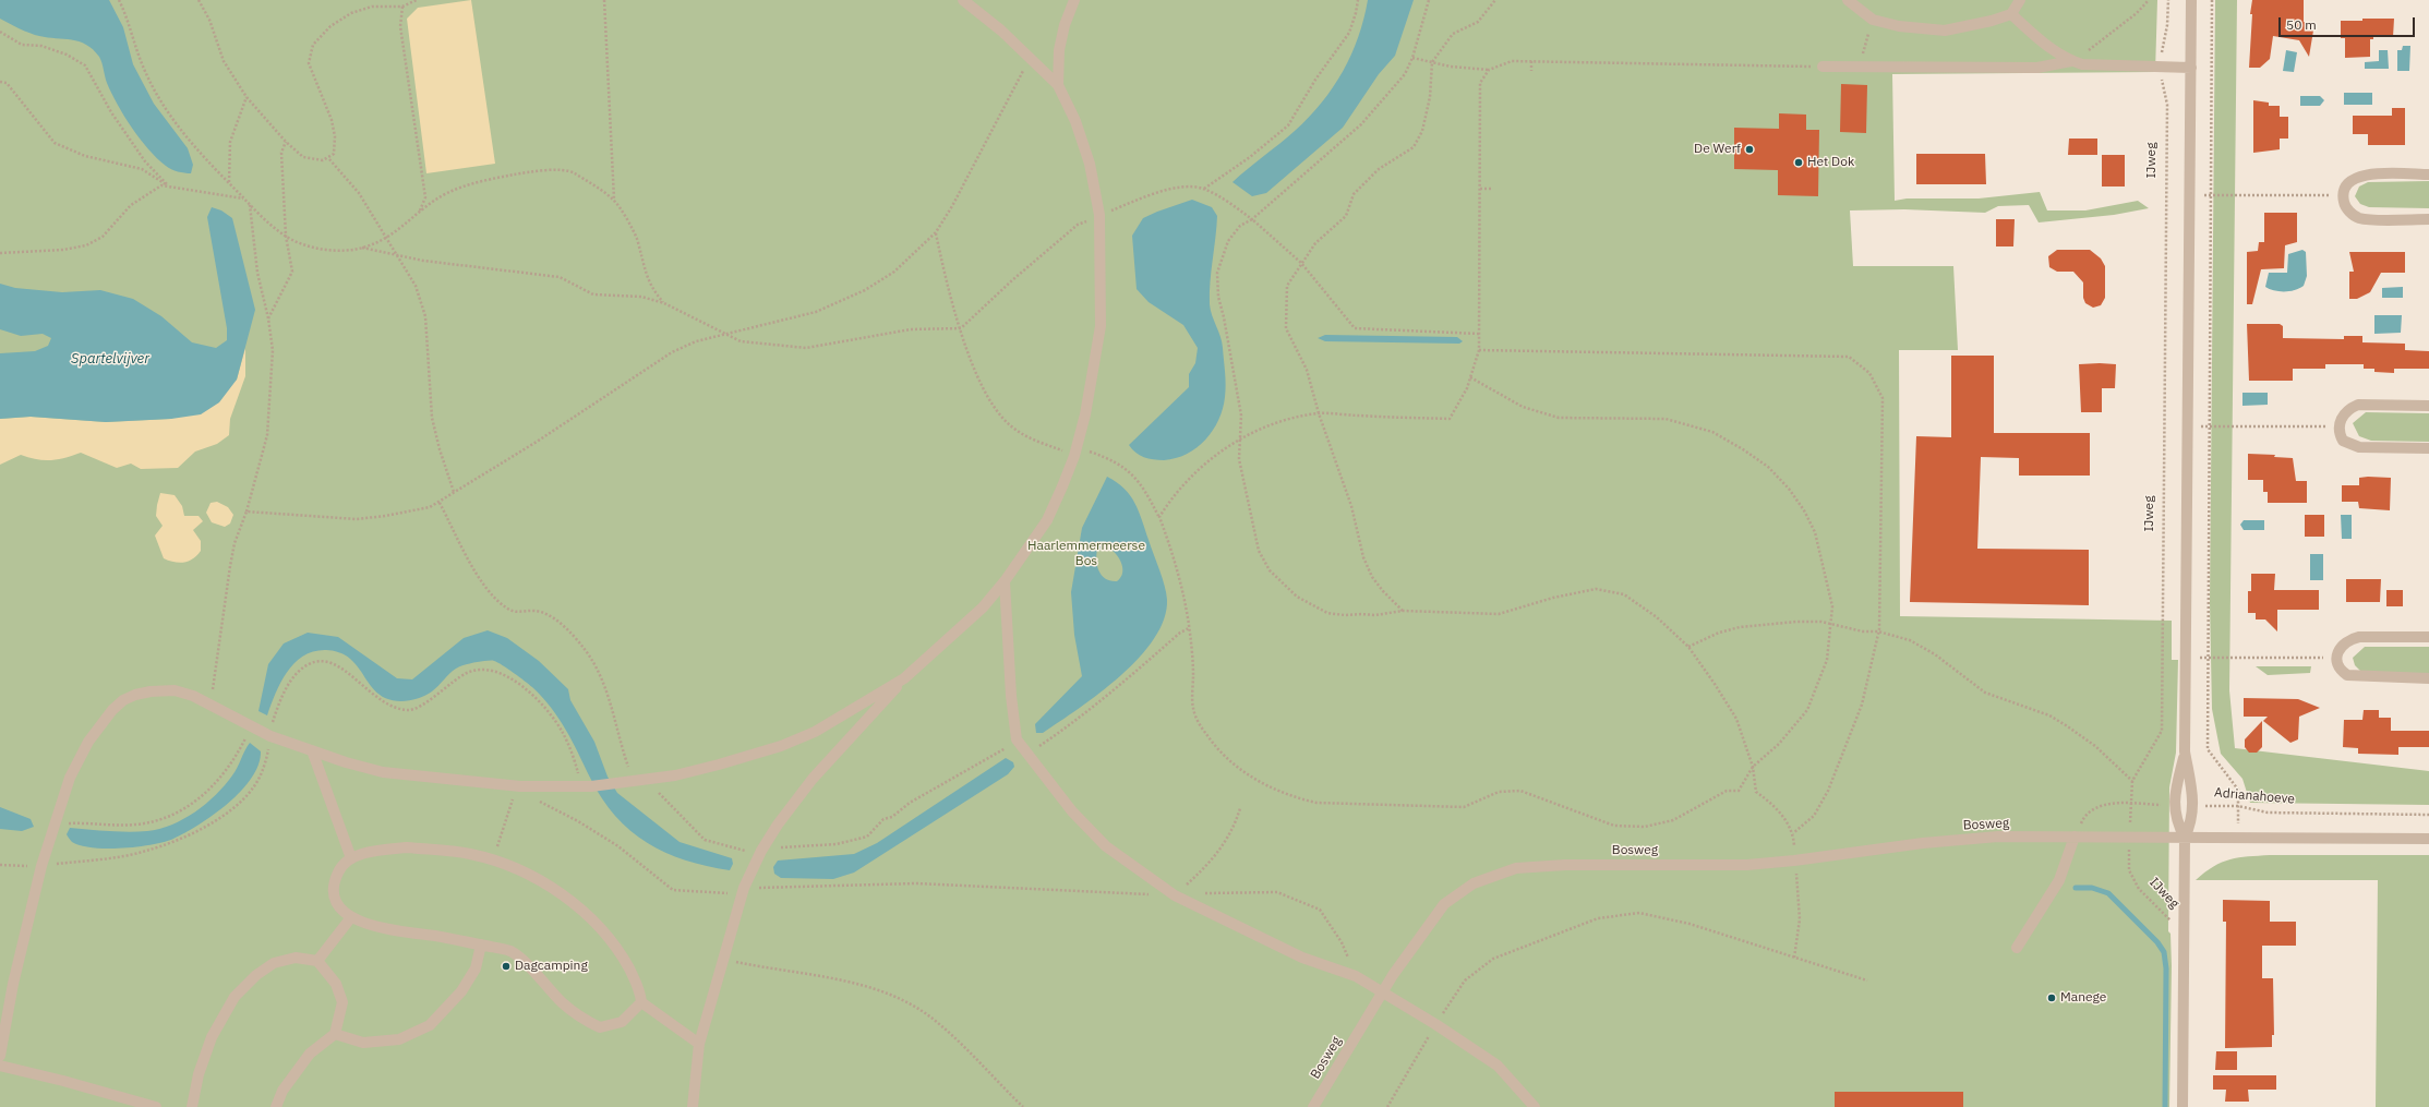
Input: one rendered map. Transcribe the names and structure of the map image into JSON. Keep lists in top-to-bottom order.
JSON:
{
  "streets": {
    "street": ["IJweg", "Bosweg"],
    "path": ["Adrianahoeve"]
  },
  "crossings": [
    ["IJweg", "Adrianahoeve"],
    ["IJweg", "Bosweg"]
  ],
  "water": ["Spartelvijver"],
  "parks": ["Haarlemmermeerse Bos"],
  "places": [
    "De Werf",
    "Het Dok",
    "Dagcamping",
    "Manege"
  ],
  "scale_bar": "50 m"
}
